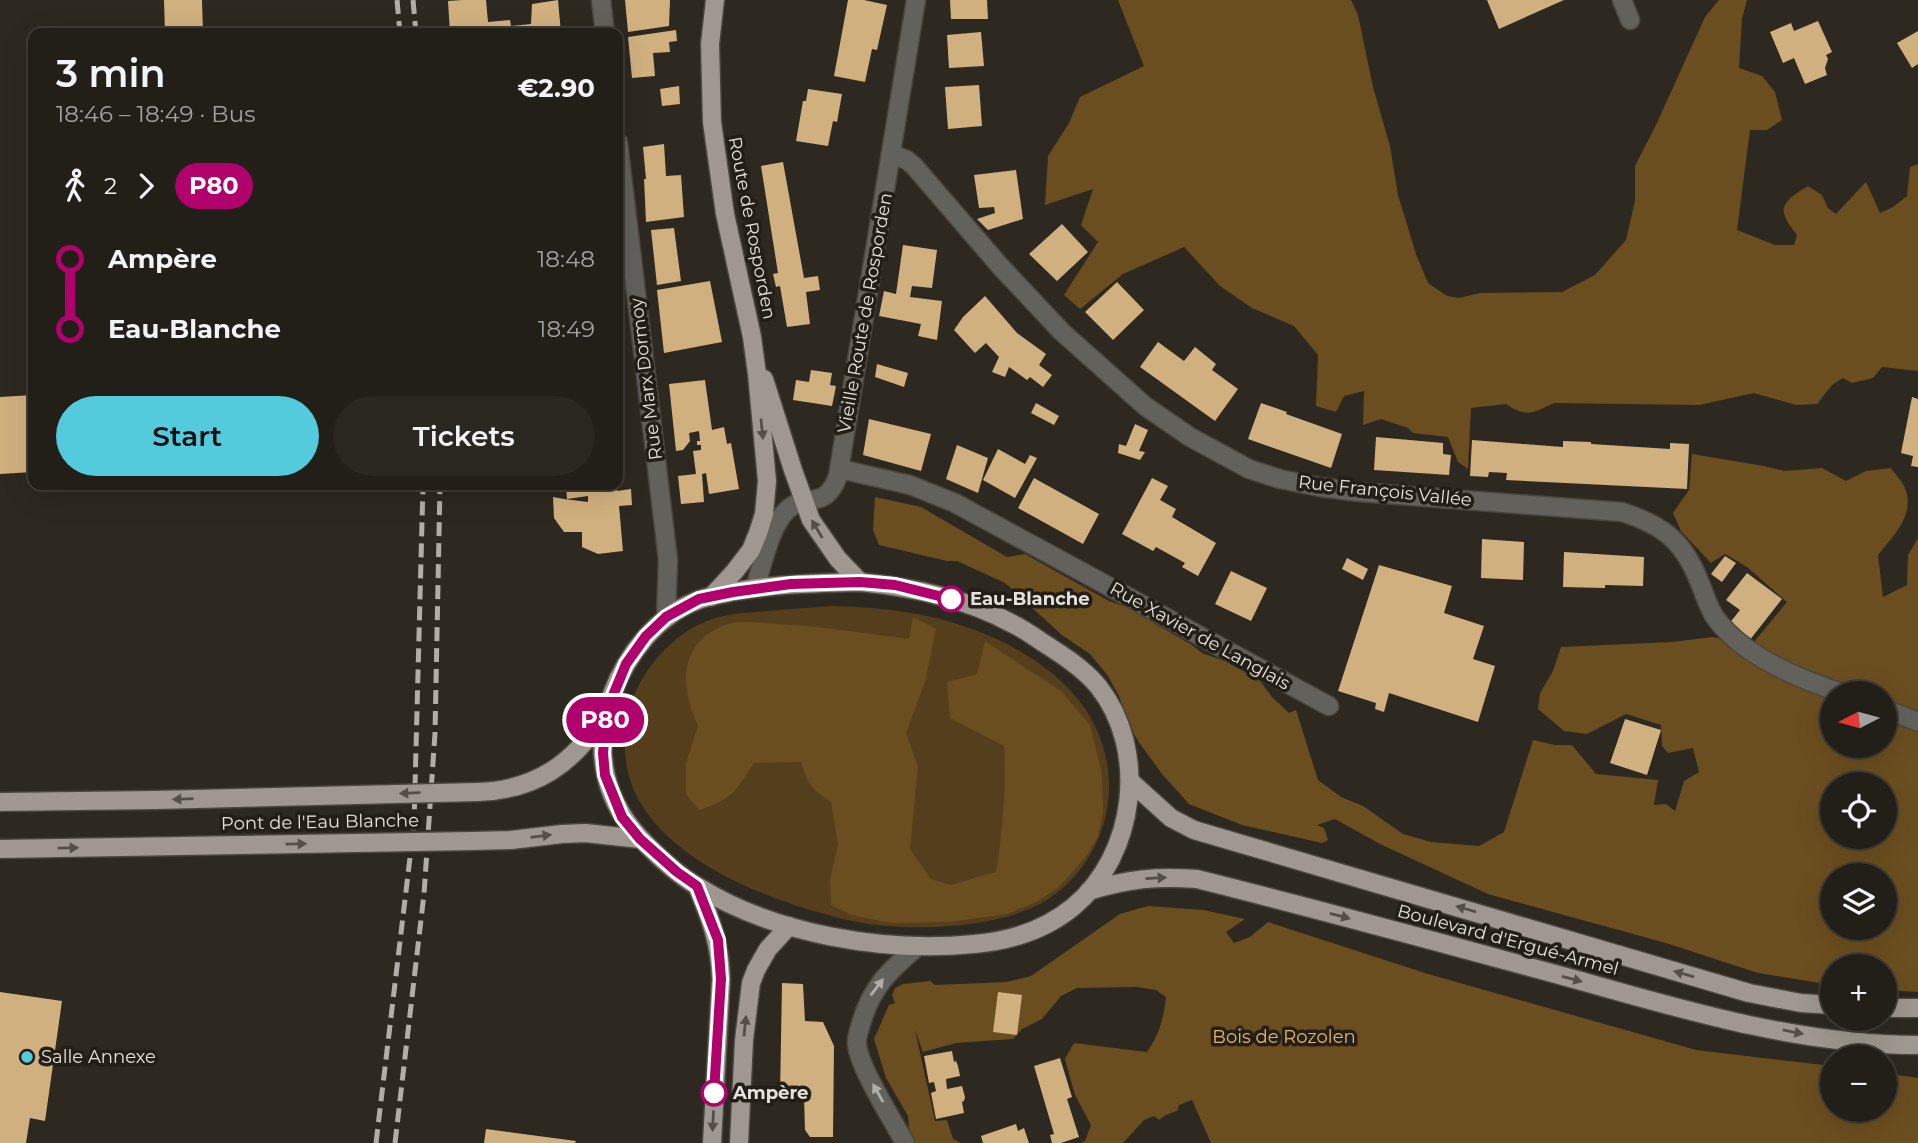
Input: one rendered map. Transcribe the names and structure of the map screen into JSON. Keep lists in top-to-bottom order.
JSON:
{
  "streets": {
    "main road": ["Route de Rosporden", "Pont de l'Eau Blanche", "Boulevard d'Ergué-Armel"],
    "street": [
      "Vieille Route de Rosporden",
      "Rue Marx Dormoy",
      "Rue François Vallée",
      "Rue Xavier de Langlais"
    ]
  },
  "crossings": [
    ["Route de Rosporden", "Vieille Route de Rosporden"],
    ["Vieille Route de Rosporden", "Rue François Vallée"],
    ["Vieille Route de Rosporden", "Rue Xavier de Langlais"]
  ],
  "parks": ["Bois de Rozolen"],
  "places": ["Eau-Blanche", "Salle Annexe", "Ampère"],
  "lines": ["bus line P80"],
  "north": "left",
  "page": {
    "on_map": "P80",
    "heading": ["3 min", "18:46 – 18:49 · Bus", "€2.90"],
    "legs": ["2", "P80"],
    "list": [
      {
        "name": "Ampère",
        "value": "18:48"
      },
      {
        "name": "Eau-Blanche",
        "value": "18:49"
      }
    ],
    "buttons": ["Start", "Tickets"],
    "map_buttons": ["+", "−"]
  }
}
